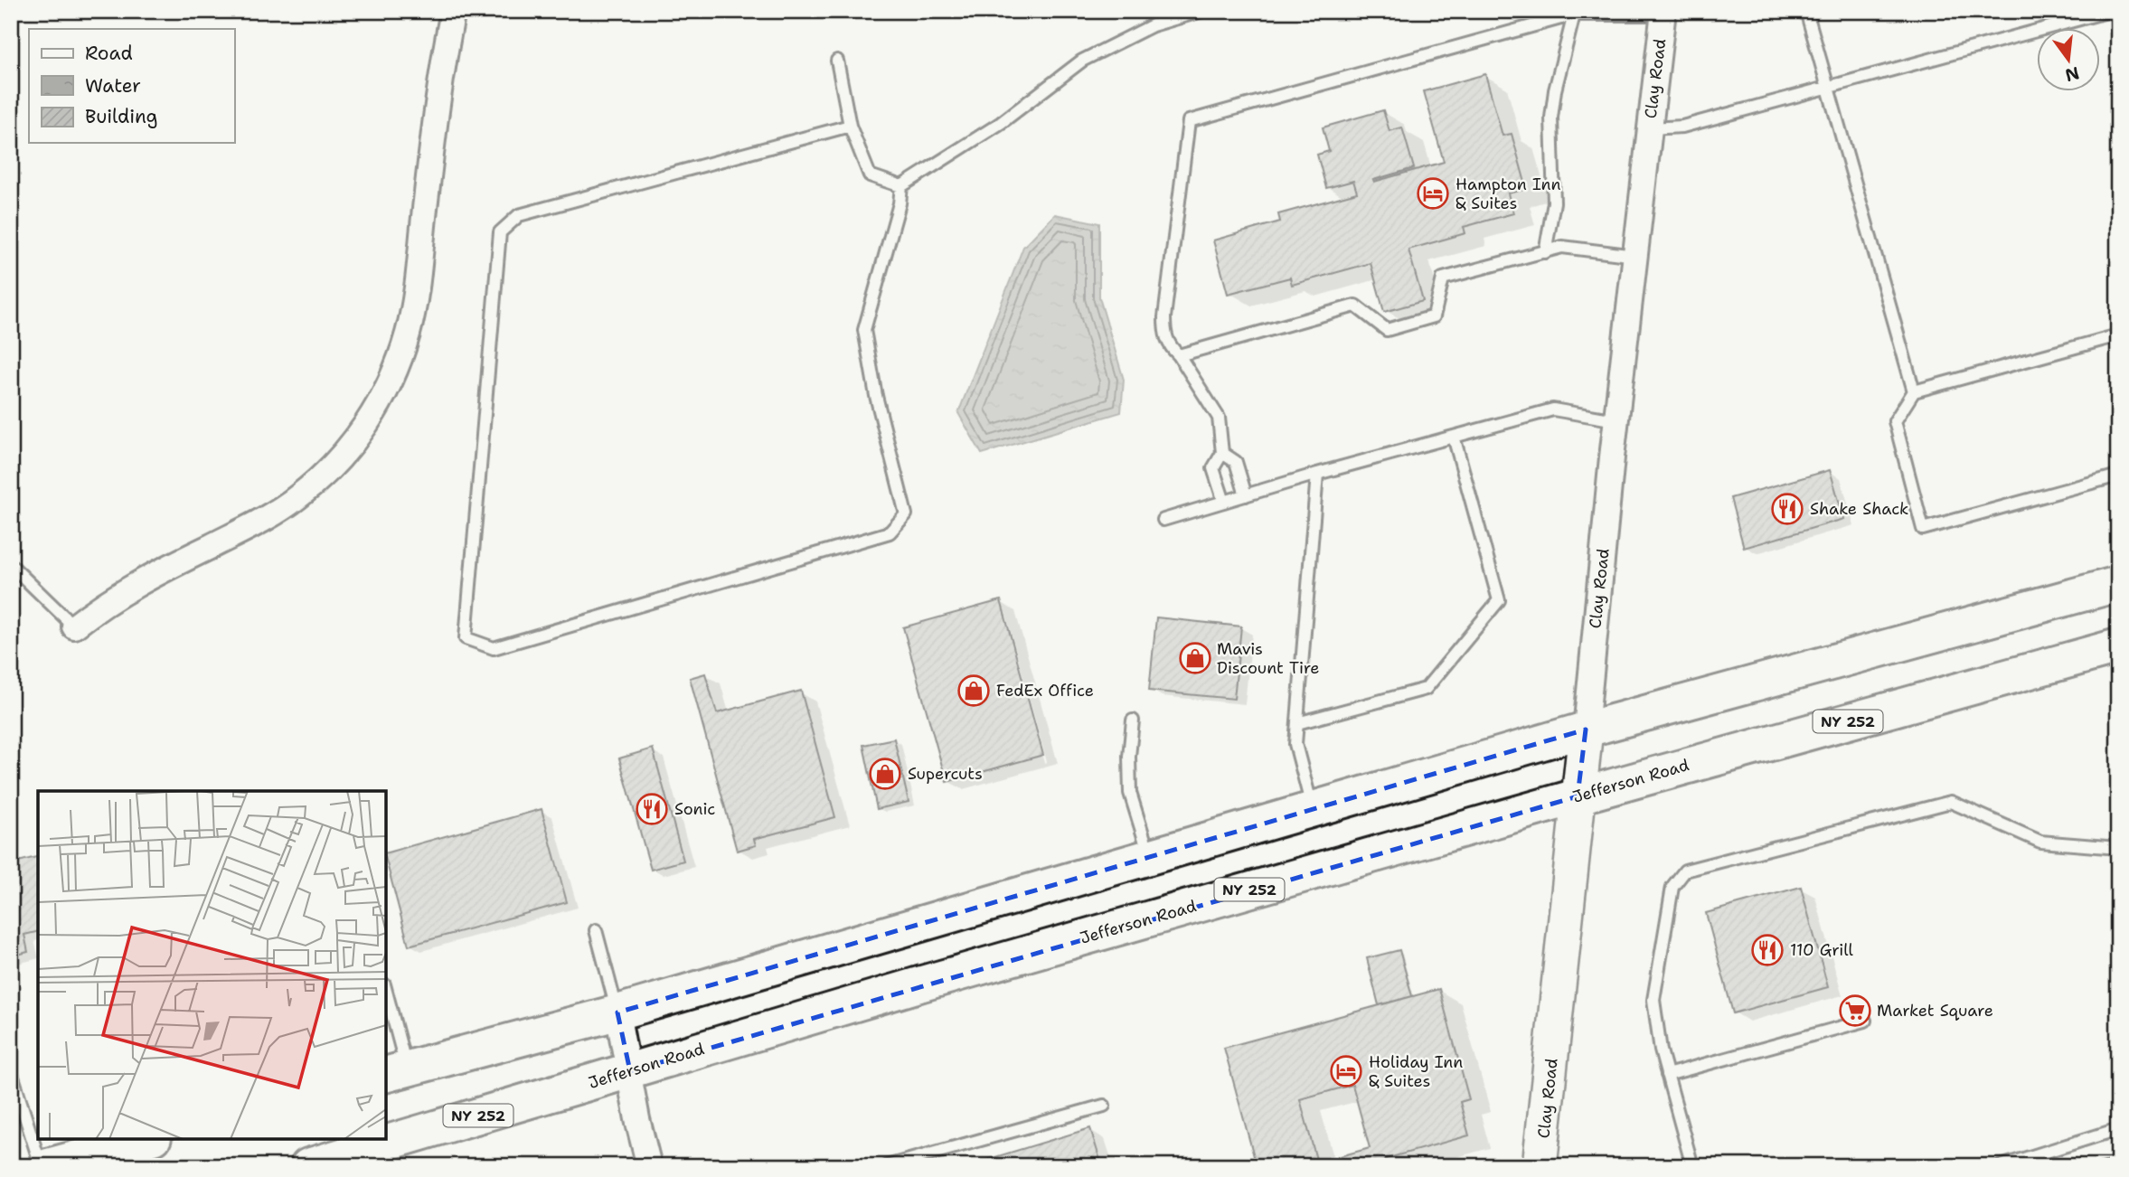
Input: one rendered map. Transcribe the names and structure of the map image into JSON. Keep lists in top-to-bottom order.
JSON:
{
  "streets": {
    "main road": ["NY 252", "Jefferson Road"],
    "street": ["Clay Road"]
  },
  "crossings": [
    ["Clay Road", "Jefferson Road"]
  ],
  "places": {
    "hotel": ["Hampton Inn & Suites", "Holiday Inn & Suites"],
    "restaurant": ["Shake Shack", "Sonic", "110 Grill"],
    "shop": ["Mavis Discount Tire", "FedEx Office", "Supercuts"],
    "supermarket": ["Market Square"]
  },
  "legend": ["Road", "Water", "Building"],
  "north": "bottom"
}
